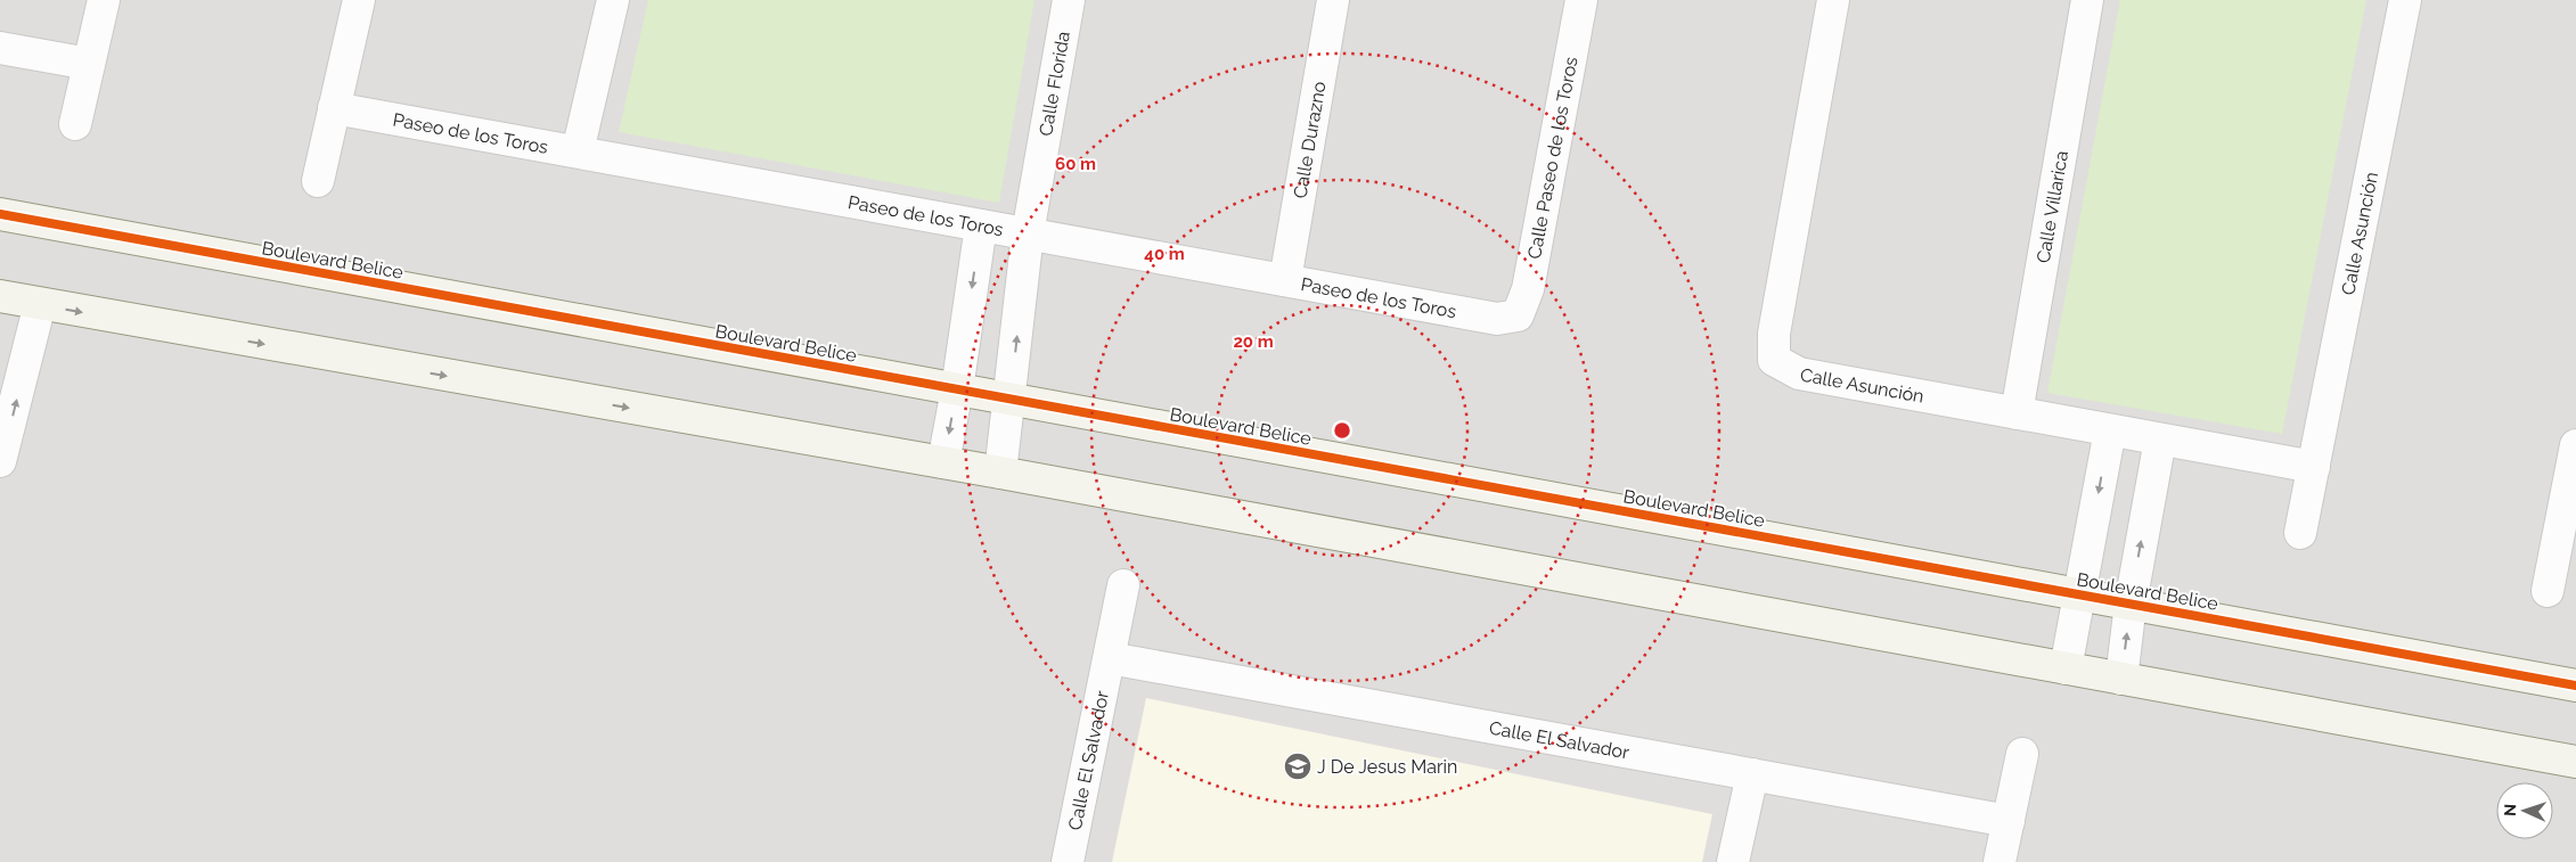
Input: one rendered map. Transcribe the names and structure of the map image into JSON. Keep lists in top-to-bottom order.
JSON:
{
  "streets": {
    "street": [
      "Calle Florida",
      "Paseo de los Toros",
      "Calle Durazno",
      "Calle Paseo de los Toros",
      "Calle Villarica",
      "Calle Asunción",
      "Boulevard Belice",
      "Calle El Salvador"
    ]
  },
  "crossings": [
    ["Calle Florida", "Paseo de los Toros"],
    ["Calle Florida", "Boulevard Belice"],
    ["Paseo de los Toros", "Calle Durazno"],
    ["Paseo de los Toros", "Calle Paseo de los Toros"],
    ["Calle Villarica", "Calle Asunción"]
  ],
  "places": {
    "school or university": ["J De Jesus Marin"]
  },
  "north": "left",
  "rings": ["60 m", "40 m", "20 m"]
}
